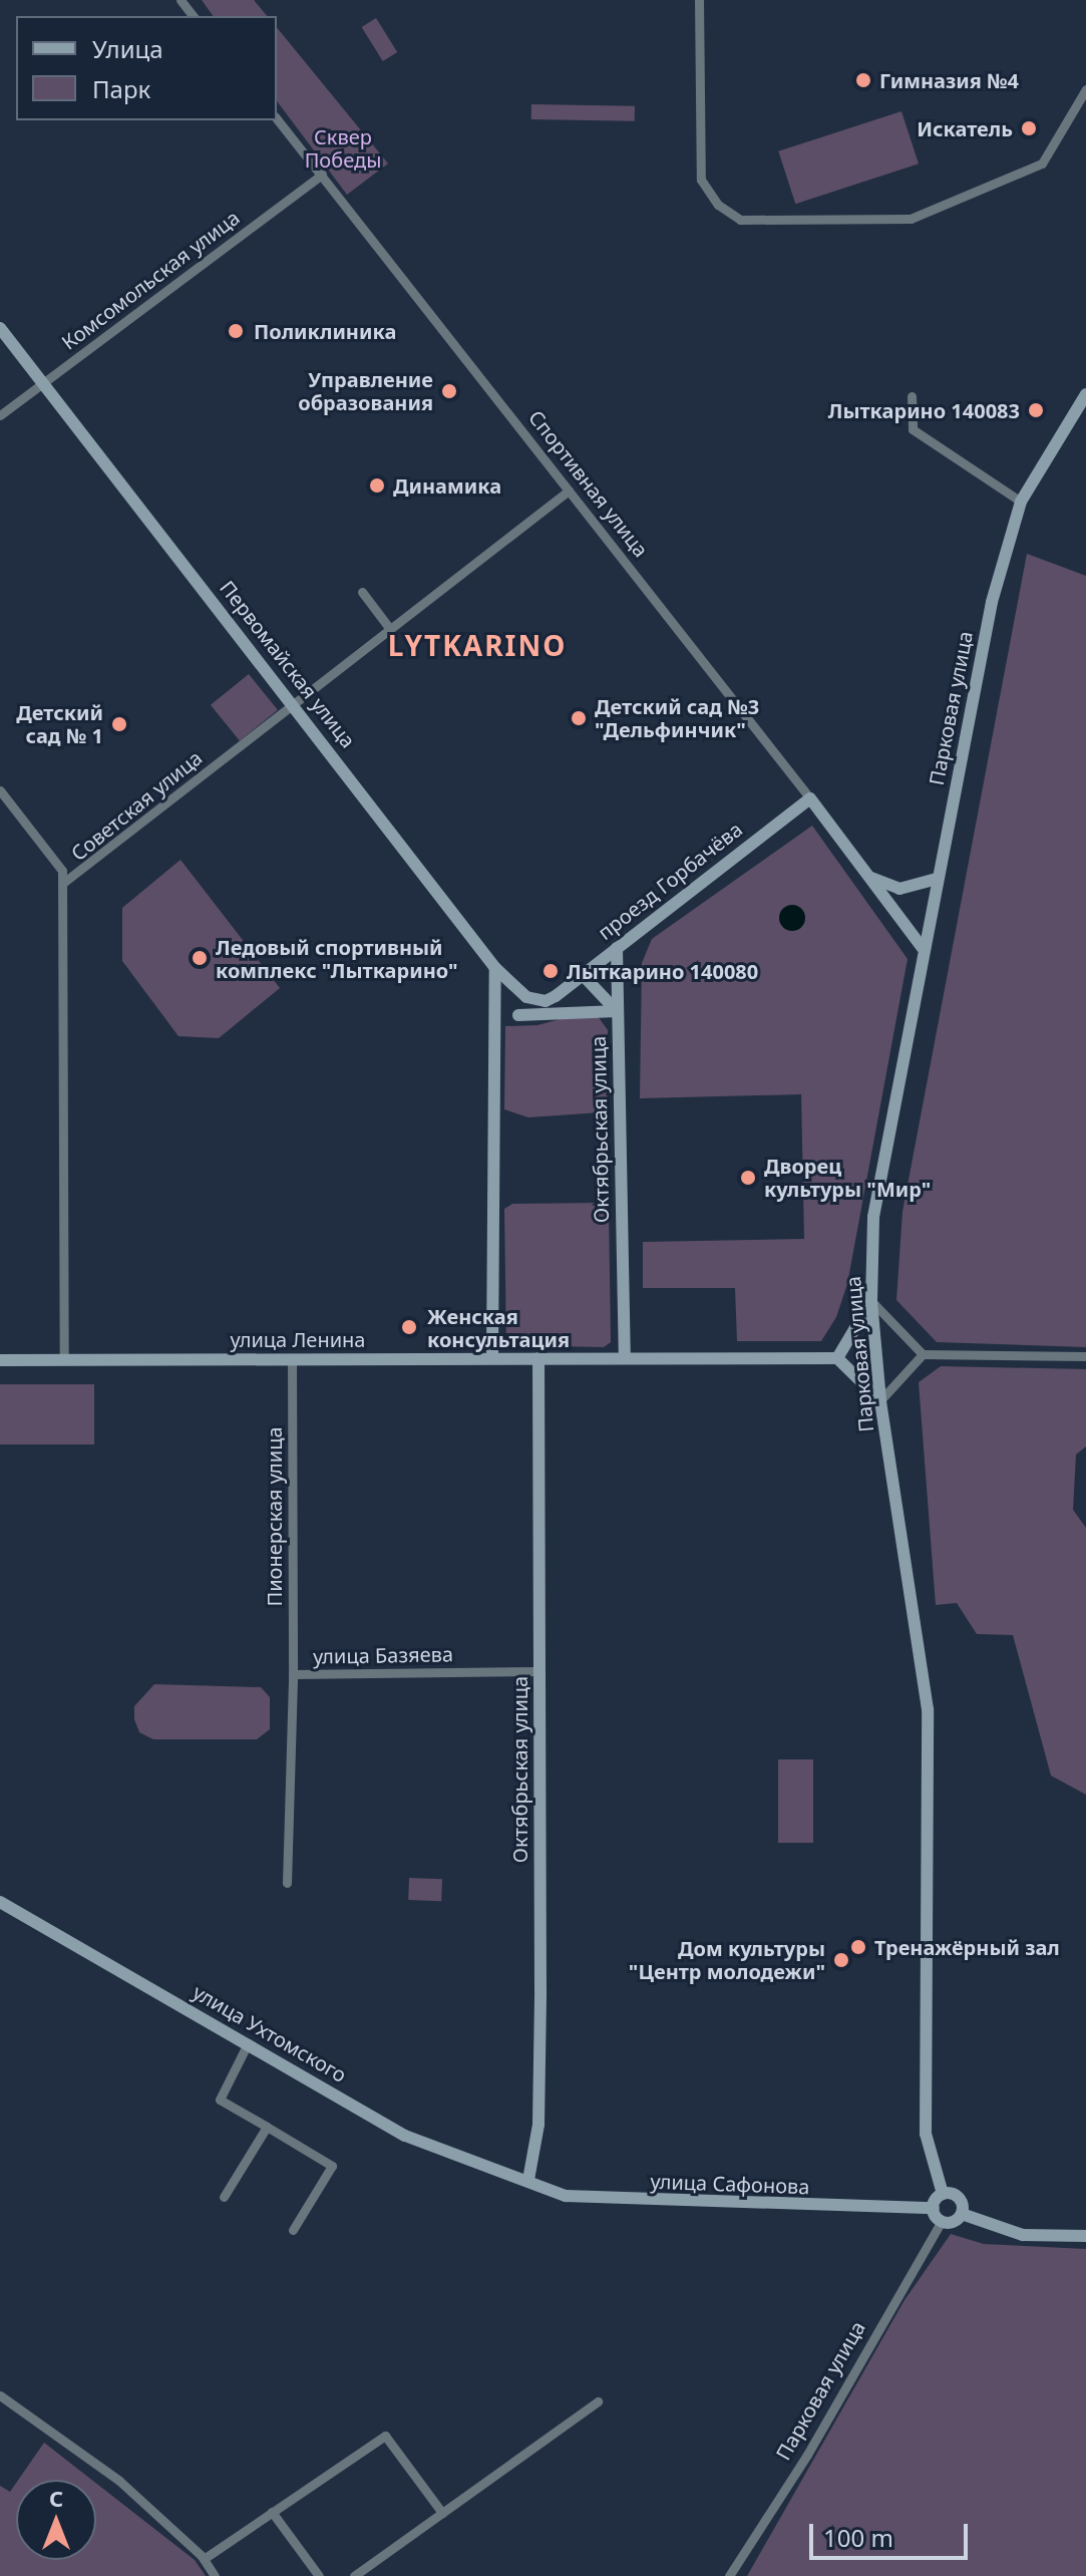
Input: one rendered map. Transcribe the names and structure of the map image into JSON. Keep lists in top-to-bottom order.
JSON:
{
  "streets": {
    "street": [
      "Комсомольская улица",
      "Спортивная улица",
      "Первомайская улица",
      "Парковая улица",
      "Советская улица",
      "проезд Горбачёва",
      "Октябрьская улица",
      "улица Ленина",
      "Пионерская улица",
      "улица Базяева",
      "улица Ухтомского",
      "улица Сафонова"
    ]
  },
  "crossings": [
    ["Комсомольская улица", "Спортивная улица"],
    ["Комсомольская улица", "Первомайская улица"],
    ["Спортивная улица", "Парковая улица"],
    ["Спортивная улица", "Советская улица"],
    ["Спортивная улица", "проезд Горбачёва"],
    ["Первомайская улица", "Советская улица"],
    ["Первомайская улица", "проезд Горбачёва"],
    ["Парковая улица", "улица Сафонова"],
    ["Советская улица", "улица Ленина"],
    ["проезд Горбачёва", "Октябрьская улица"],
    ["Октябрьская улица", "улица Ленина"],
    ["Октябрьская улица", "улица Базяева"],
    ["Октябрьская улица", "улица Ухтомского"],
    ["Октябрьская улица", "улица Сафонова"],
    ["улица Ленина", "Пионерская улица"],
    ["Пионерская улица", "улица Базяева"],
    ["улица Ухтомского", "улица Сафонова"]
  ],
  "districts": ["LYTKARINO"],
  "parks": ["Сквер Победы"],
  "places": [
    "Гимназия №4",
    "Искатель",
    "Поликлиника",
    "Управление образования",
    "Лыткарино 140083",
    "Динамика",
    "Детский сад №3 \"Дельфинчик\"",
    "Детский сад № 1",
    "Ледовый спортивный комплекс \"Лыткарино\"",
    "Лыткарино 140080",
    "Дворец культуры \"Мир\"",
    "Женская консультация",
    "Тренажёрный зал",
    "Дом культуры \"Центр молодежи\""
  ],
  "legend": ["Улица", "Парк"],
  "scale_bar": "100 m",
  "north": "top"
}
